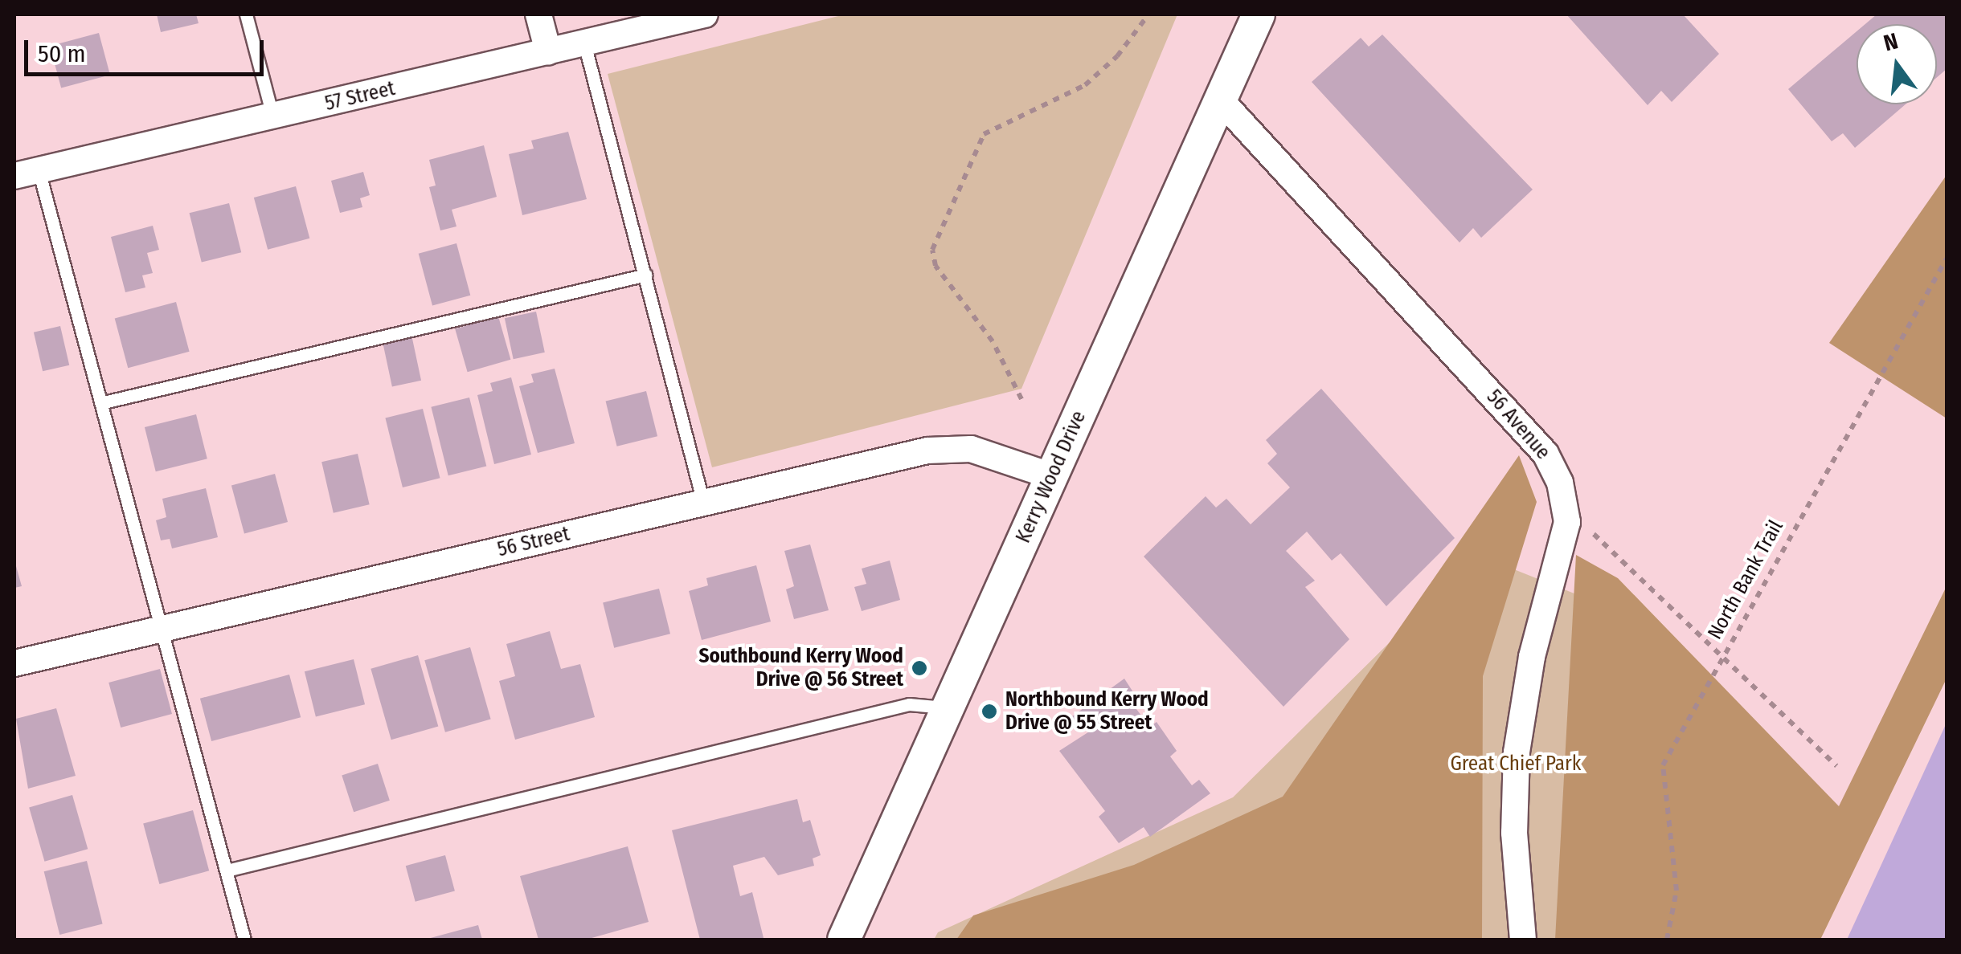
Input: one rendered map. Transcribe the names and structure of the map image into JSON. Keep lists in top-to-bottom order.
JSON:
{
  "streets": {
    "street": [
      "57 Street",
      "56 Avenue",
      "Kerry Wood Drive",
      "56 Street"
    ],
    "path": ["North Bank Trail"]
  },
  "crossings": [
    ["56 Avenue", "Kerry Wood Drive"],
    ["Kerry Wood Drive", "56 Street"]
  ],
  "parks": ["Great Chief Park"],
  "places": ["Southbound Kerry Wood Drive @ 56 Street", "Northbound Kerry Wood Drive @ 55 Street"],
  "scale_bar": "50 m",
  "north": "top"
}
